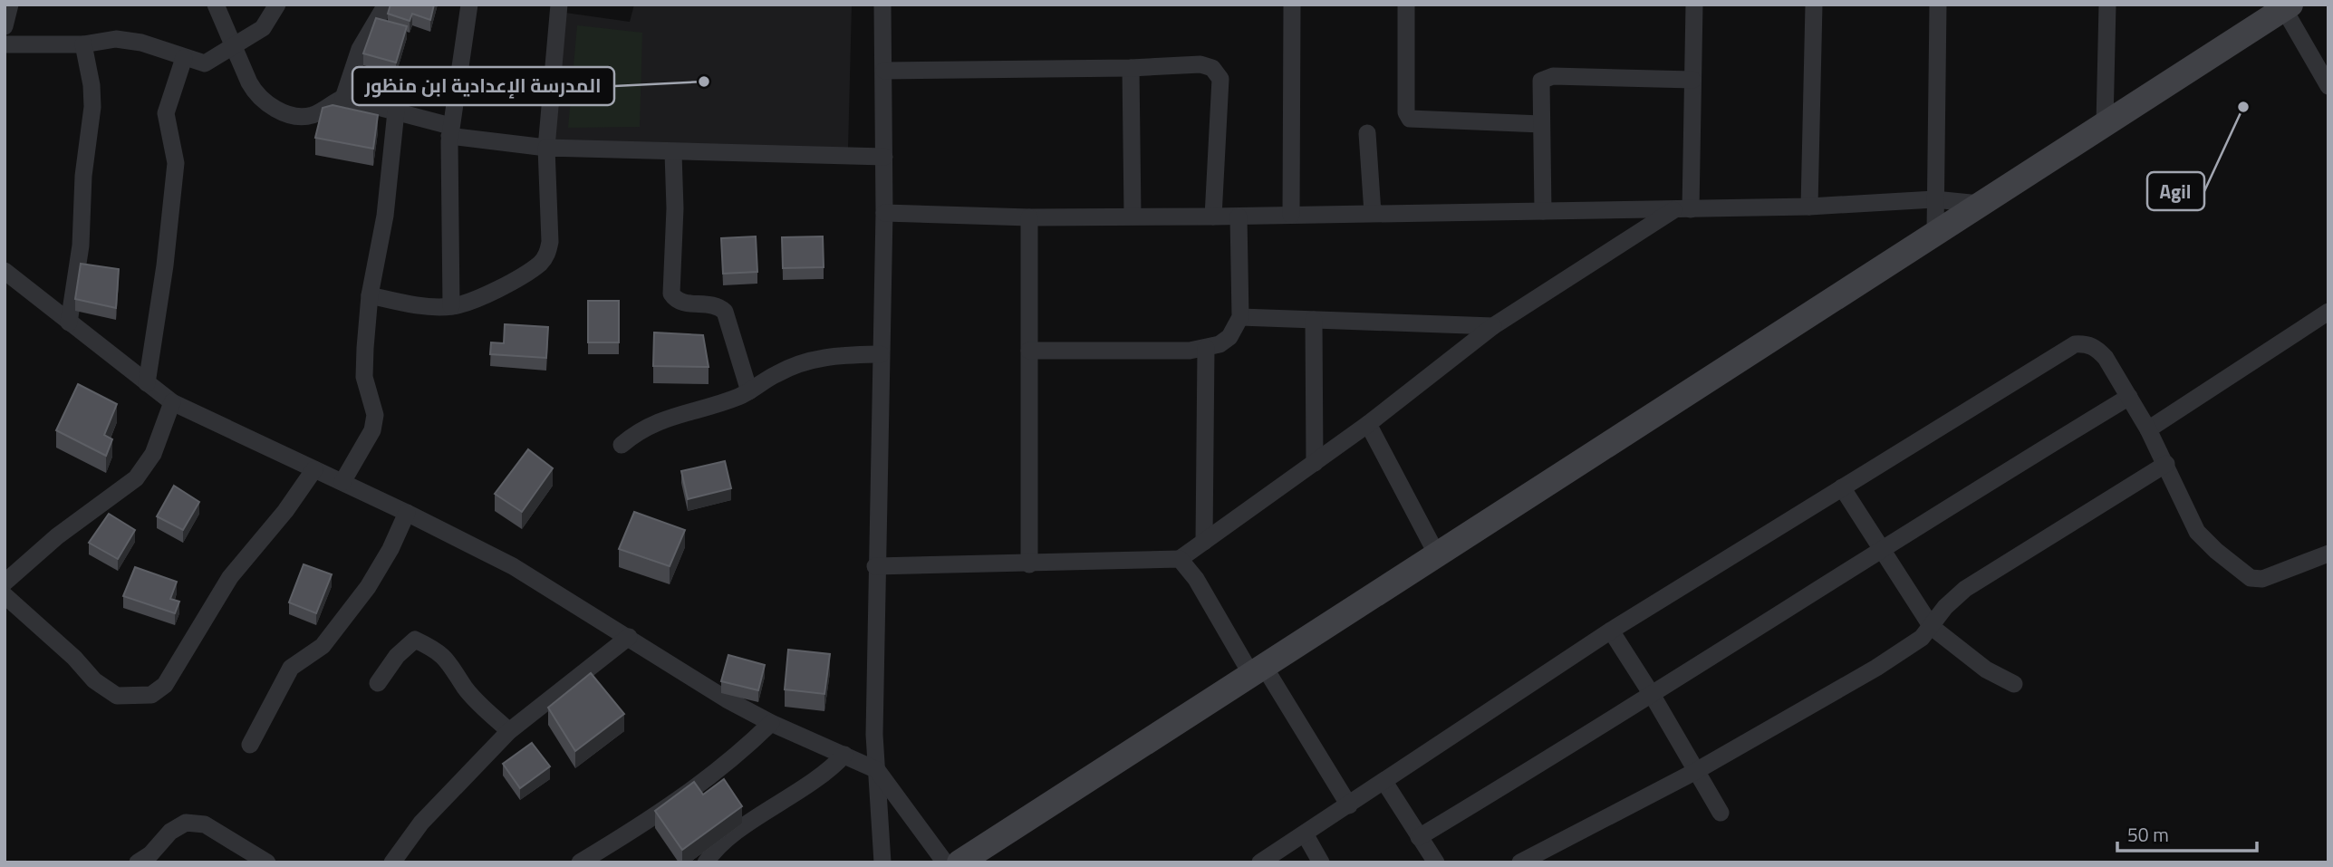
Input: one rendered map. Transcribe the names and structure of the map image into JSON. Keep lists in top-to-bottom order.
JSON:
{
  "places": ["المدرسة الإعدادية ابن منظور", "Agil"],
  "scale_bar": "50 m"
}
